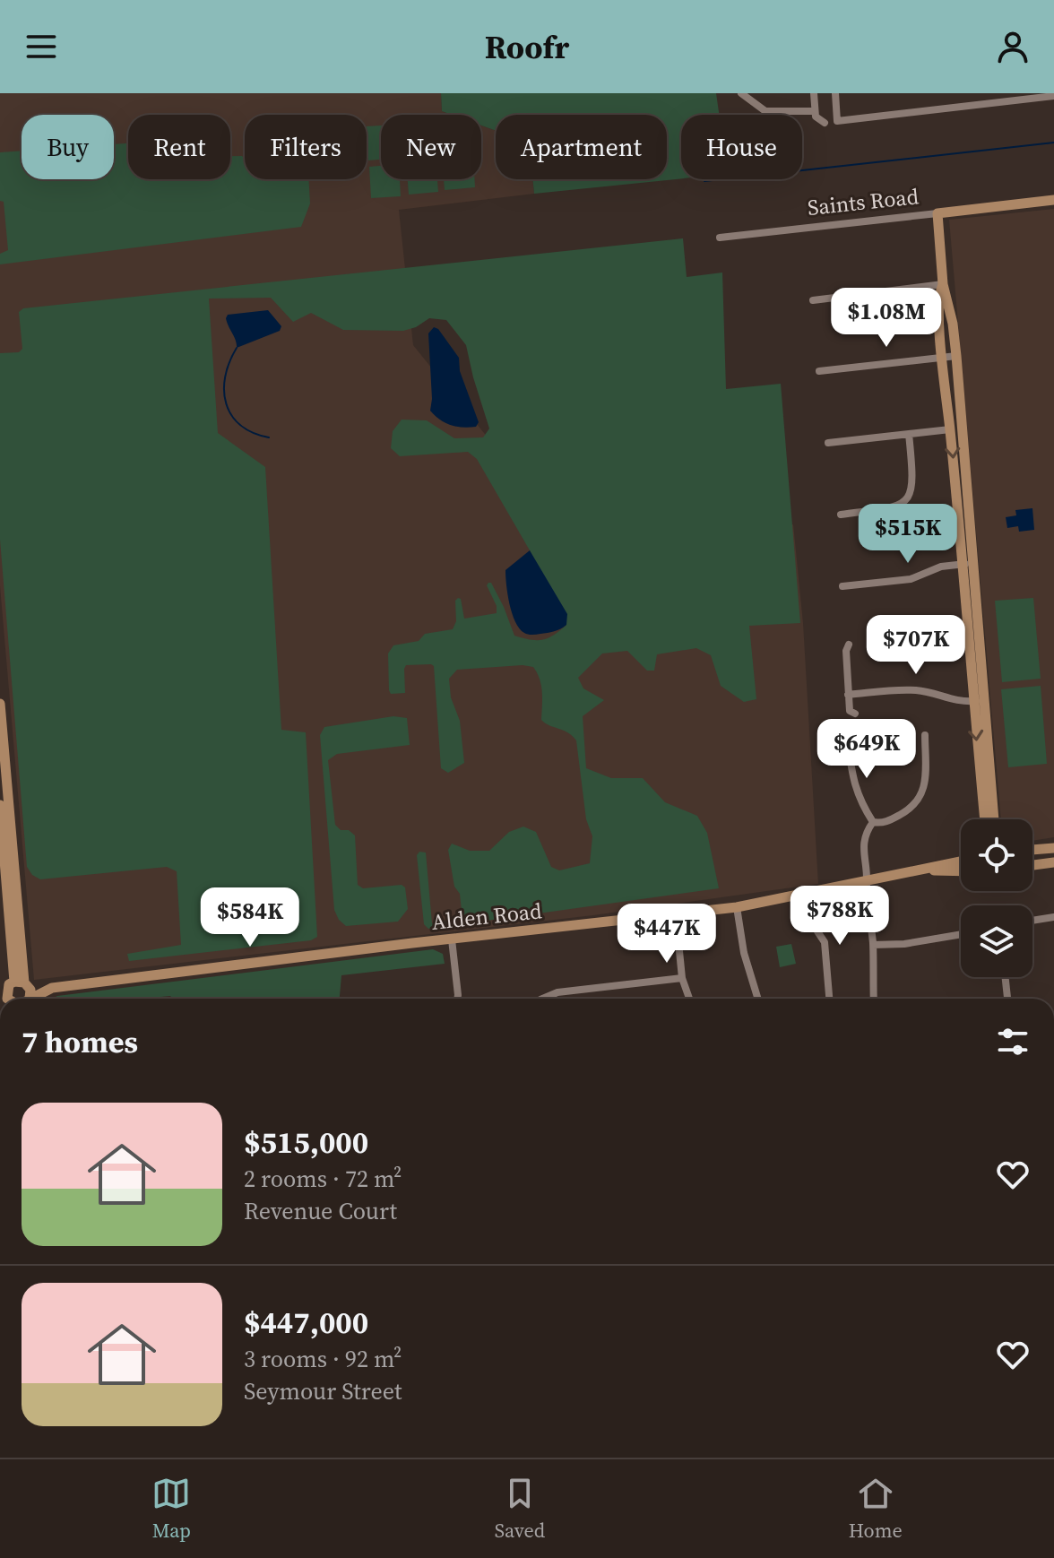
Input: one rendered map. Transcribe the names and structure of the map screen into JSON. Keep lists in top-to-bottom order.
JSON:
{
  "streets": {
    "street": ["Saints Road", "Alden Road"]
  },
  "page": {
    "header": "Roofr",
    "chip": [
      "Buy",
      "Rent",
      "Filters",
      "New",
      "Apartment",
      "House"
    ],
    "price": [
      "$1.08M",
      "$515K",
      "$707K",
      "$649K",
      "$788K",
      "$584K",
      "$447K"
    ],
    "heading": "7 homes",
    "list": [
      {
        "name": "$515,000",
        "note": "2 rooms · 72 m² · Revenue Court"
      },
      {
        "name": "$447,000",
        "note": "3 rooms · 92 m² · Seymour Street"
      }
    ],
    "tabs": ["Map", "Saved", "Home"]
  }
}
